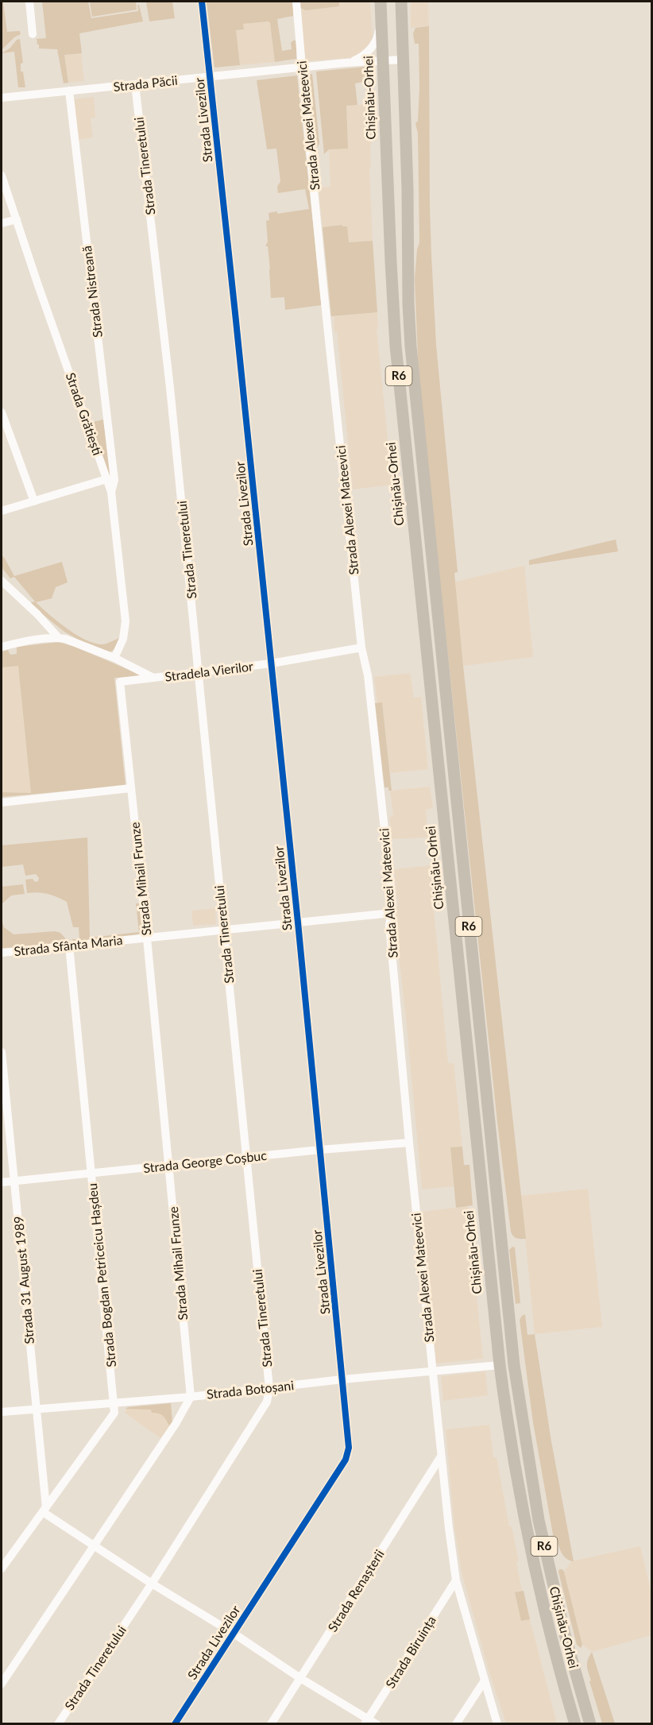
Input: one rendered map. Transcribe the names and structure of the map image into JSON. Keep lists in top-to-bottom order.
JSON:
{
  "streets": {
    "highway": ["Chișinău-Orhei", "R6"],
    "street": [
      "Strada Păcii",
      "Strada Livezilor",
      "Strada Alexei Mateevici",
      "Strada Tineretului",
      "Strada Nistreană",
      "Strada Grătiești",
      "Stradela Vierilor",
      "Strada Mihail Frunze",
      "Strada Sfânta Maria",
      "Strada George Coșbuc",
      "Strada Bogdan Petriceicu Hașdeu",
      "Strada 31 August 1989",
      "Strada Botoșani",
      "Strada Renașterii",
      "Strada Biruința"
    ]
  },
  "crossings": [
    ["Strada Păcii", "Chișinău-Orhei"],
    ["Strada Păcii", "Strada Livezilor"],
    ["Strada Păcii", "Strada Alexei Mateevici"],
    ["Strada Păcii", "Strada Tineretului"],
    ["Strada Păcii", "Strada Nistreană"],
    ["Chișinău-Orhei", "Strada Botoșani"],
    ["Strada Livezilor", "Stradela Vierilor"],
    ["Strada Livezilor", "Strada Sfânta Maria"],
    ["Strada Livezilor", "Strada George Coșbuc"],
    ["Strada Livezilor", "Strada Botoșani"],
    ["Strada Alexei Mateevici", "Stradela Vierilor"],
    ["Strada Alexei Mateevici", "Strada Sfânta Maria"],
    ["Strada Alexei Mateevici", "Strada George Coșbuc"],
    ["Strada Alexei Mateevici", "Strada Botoșani"],
    ["Strada Alexei Mateevici", "Strada Renașterii"],
    ["Strada Alexei Mateevici", "Strada Biruința"],
    ["Strada Tineretului", "Stradela Vierilor"],
    ["Strada Tineretului", "Strada Sfânta Maria"],
    ["Strada Tineretului", "Strada George Coșbuc"],
    ["Strada Tineretului", "Strada Botoșani"],
    ["Strada Nistreană", "Strada Grătiești"],
    ["Strada Grătiești", "Stradela Vierilor"],
    ["Stradela Vierilor", "Strada Mihail Frunze"],
    ["Strada Mihail Frunze", "Strada Sfânta Maria"],
    ["Strada Mihail Frunze", "Strada George Coșbuc"],
    ["Strada Mihail Frunze", "Strada Botoșani"],
    ["Strada Sfânta Maria", "Strada Bogdan Petriceicu Hașdeu"],
    ["Strada George Coșbuc", "Strada Bogdan Petriceicu Hașdeu"],
    ["Strada George Coșbuc", "Strada 31 August 1989"],
    ["Strada Bogdan Petriceicu Hașdeu", "Strada 31 August 1989"],
    ["Strada Bogdan Petriceicu Hașdeu", "Strada Botoșani"],
    ["Strada 31 August 1989", "Strada Botoșani"]
  ]
}
